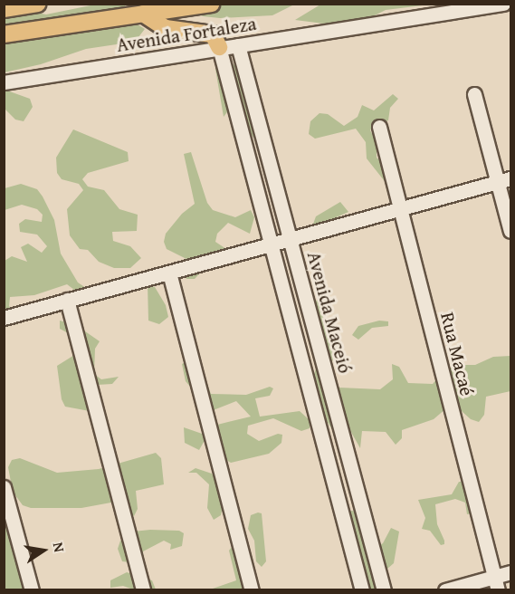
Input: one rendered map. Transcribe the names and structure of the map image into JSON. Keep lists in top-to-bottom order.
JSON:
{
  "streets": {
    "street": ["Avenida Fortaleza", "Avenida Maceió", "Rua Macaé"]
  },
  "crossings": [
    ["Avenida Fortaleza", "Avenida Maceió"]
  ],
  "north": "right"
}
